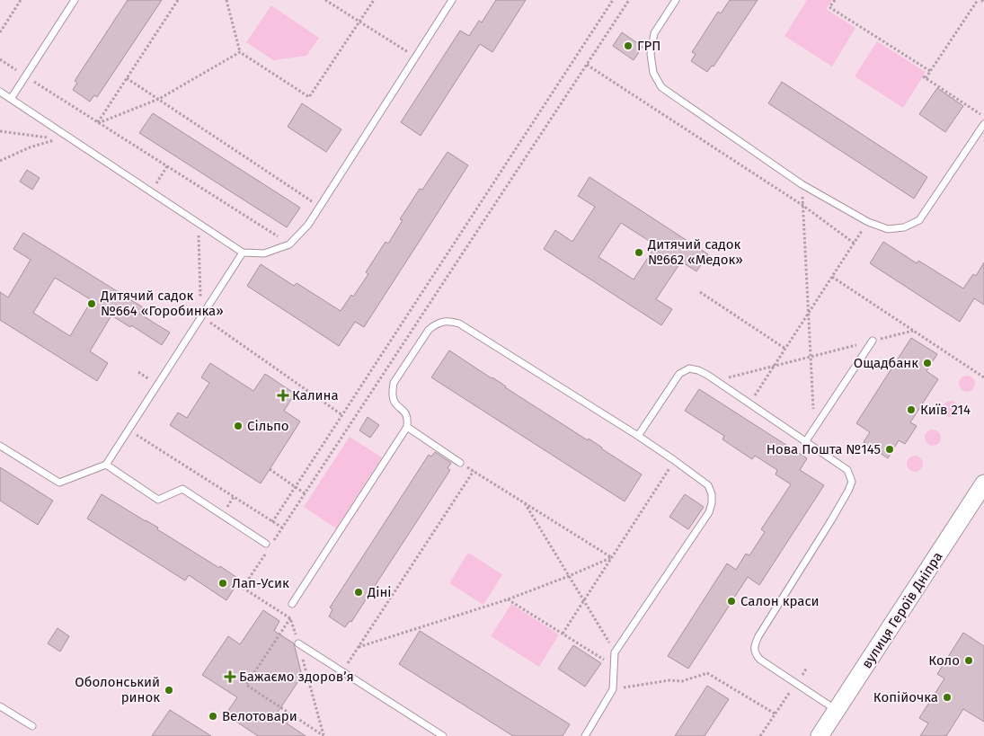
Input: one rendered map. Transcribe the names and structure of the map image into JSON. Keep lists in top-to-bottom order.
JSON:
{
  "streets": {
    "main road": ["вулиця Героїв Дніпра"]
  },
  "places": {
    "other": [
      "ГРП",
      "Дитячий садок №662 «Медок»",
      "Дитячий садок №664 «Горобинка»",
      "Ощадбанк",
      "Київ 214",
      "Сільпо",
      "Нова Пошта №145",
      "Лап-Усик",
      "Діні",
      "Салон краси",
      "Коло",
      "Оболонський ринок",
      "Копійочка",
      "Велотовари"
    ],
    "health": ["Калина", "Бажаємо здоровʼя"]
  }
}
